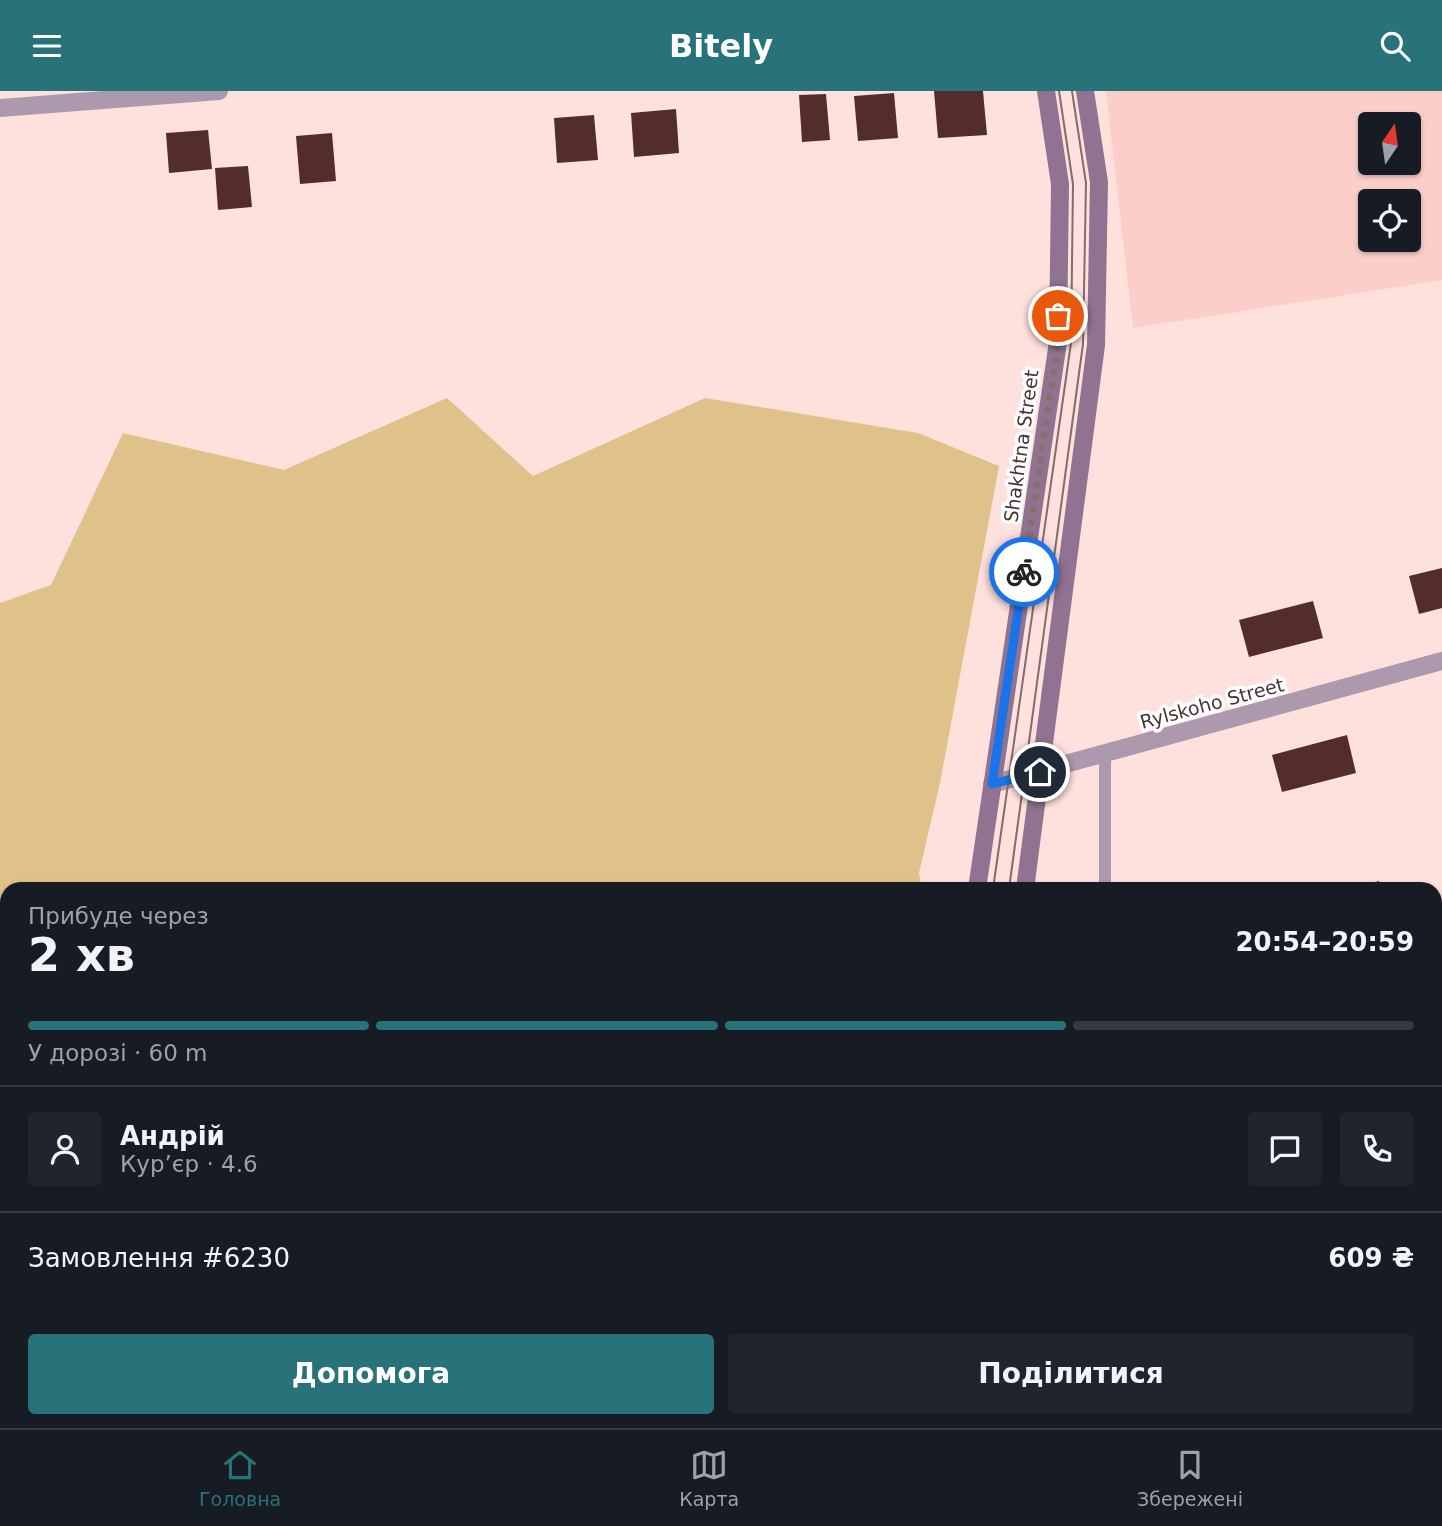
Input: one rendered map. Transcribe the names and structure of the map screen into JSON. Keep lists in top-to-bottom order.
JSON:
{
  "streets": {
    "main road": ["Shakhtna Street"],
    "street": ["Rylskoho Street"]
  },
  "crossings": [
    ["Shakhtna Street", "Rylskoho Street"]
  ],
  "north": "top",
  "page": {
    "header": "Bitely",
    "heading": ["2 хв", "Прибуде через", "20:54–20:59"],
    "panel": [
      "Андрій",
      "Кур’єр · 4.6",
      "Замовлення #6230",
      "609 ₴"
    ],
    "bar": "У дорозі · 60 m",
    "buttons": ["Допомога", "Поділитися"],
    "tabs": ["Головна", "Карта", "Збережені"]
  }
}
